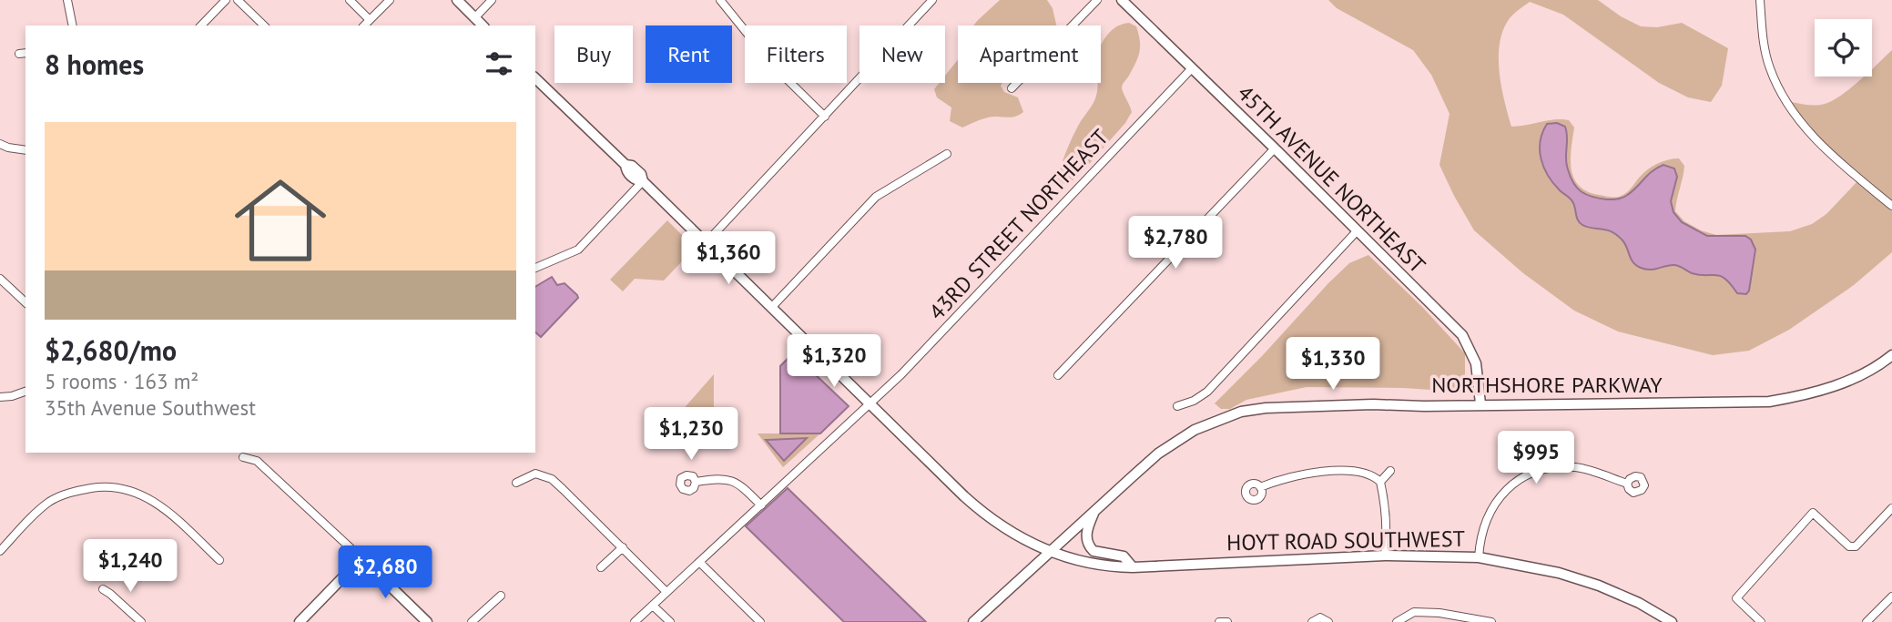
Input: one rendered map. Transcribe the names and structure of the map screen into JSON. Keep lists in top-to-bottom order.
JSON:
{
  "streets": {
    "street": [
      "45TH AVENUE NORTHEAST",
      "43RD STREET NORTHEAST",
      "NORTHSHORE PARKWAY",
      "HOYT ROAD SOUTHWEST"
    ]
  },
  "crossings": [
    ["45TH AVENUE NORTHEAST", "43RD STREET NORTHEAST"],
    ["45TH AVENUE NORTHEAST", "NORTHSHORE PARKWAY"],
    ["43RD STREET NORTHEAST", "HOYT ROAD SOUTHWEST"],
    ["NORTHSHORE PARKWAY", "HOYT ROAD SOUTHWEST"]
  ],
  "page": {
    "chip": [
      "Buy",
      "Rent",
      "Filters",
      "New",
      "Apartment"
    ],
    "heading": "8 homes",
    "list": [
      {
        "name": "$2,680/mo",
        "note": "5 rooms · 163 m² · 35th Avenue Southwest"
      }
    ],
    "price": [
      "$2,780",
      "$1,360",
      "$1,320",
      "$1,330",
      "$1,230",
      "$995",
      "$1,240",
      "$2,680"
    ]
  }
}
